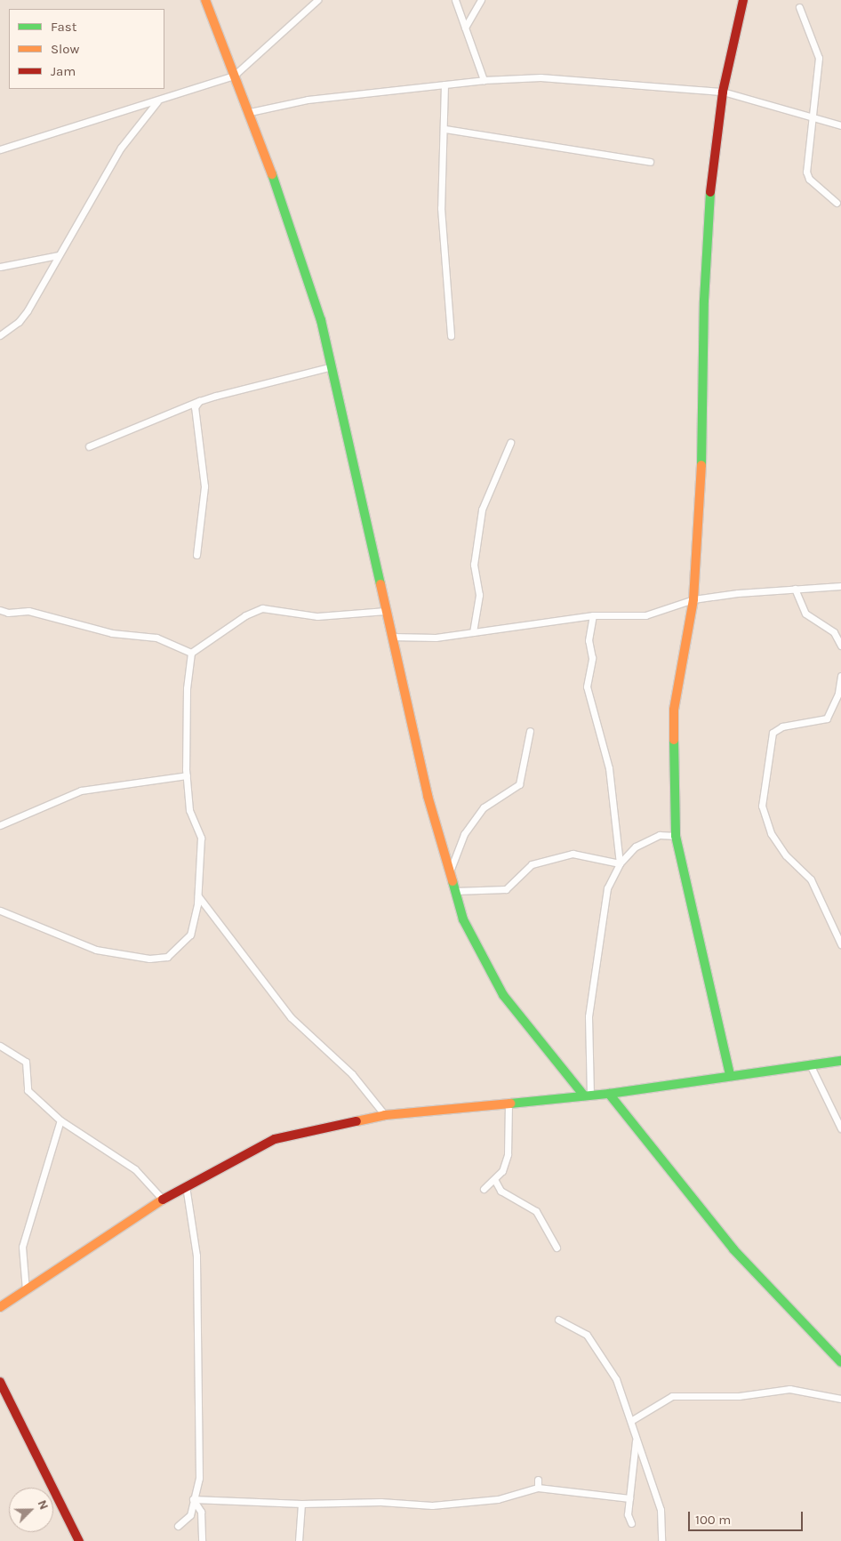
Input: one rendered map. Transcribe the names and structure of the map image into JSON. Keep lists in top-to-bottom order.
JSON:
{
  "legend": ["Fast", "Slow", "Jam"],
  "scale_bar": "100 m",
  "north": "top right"
}
